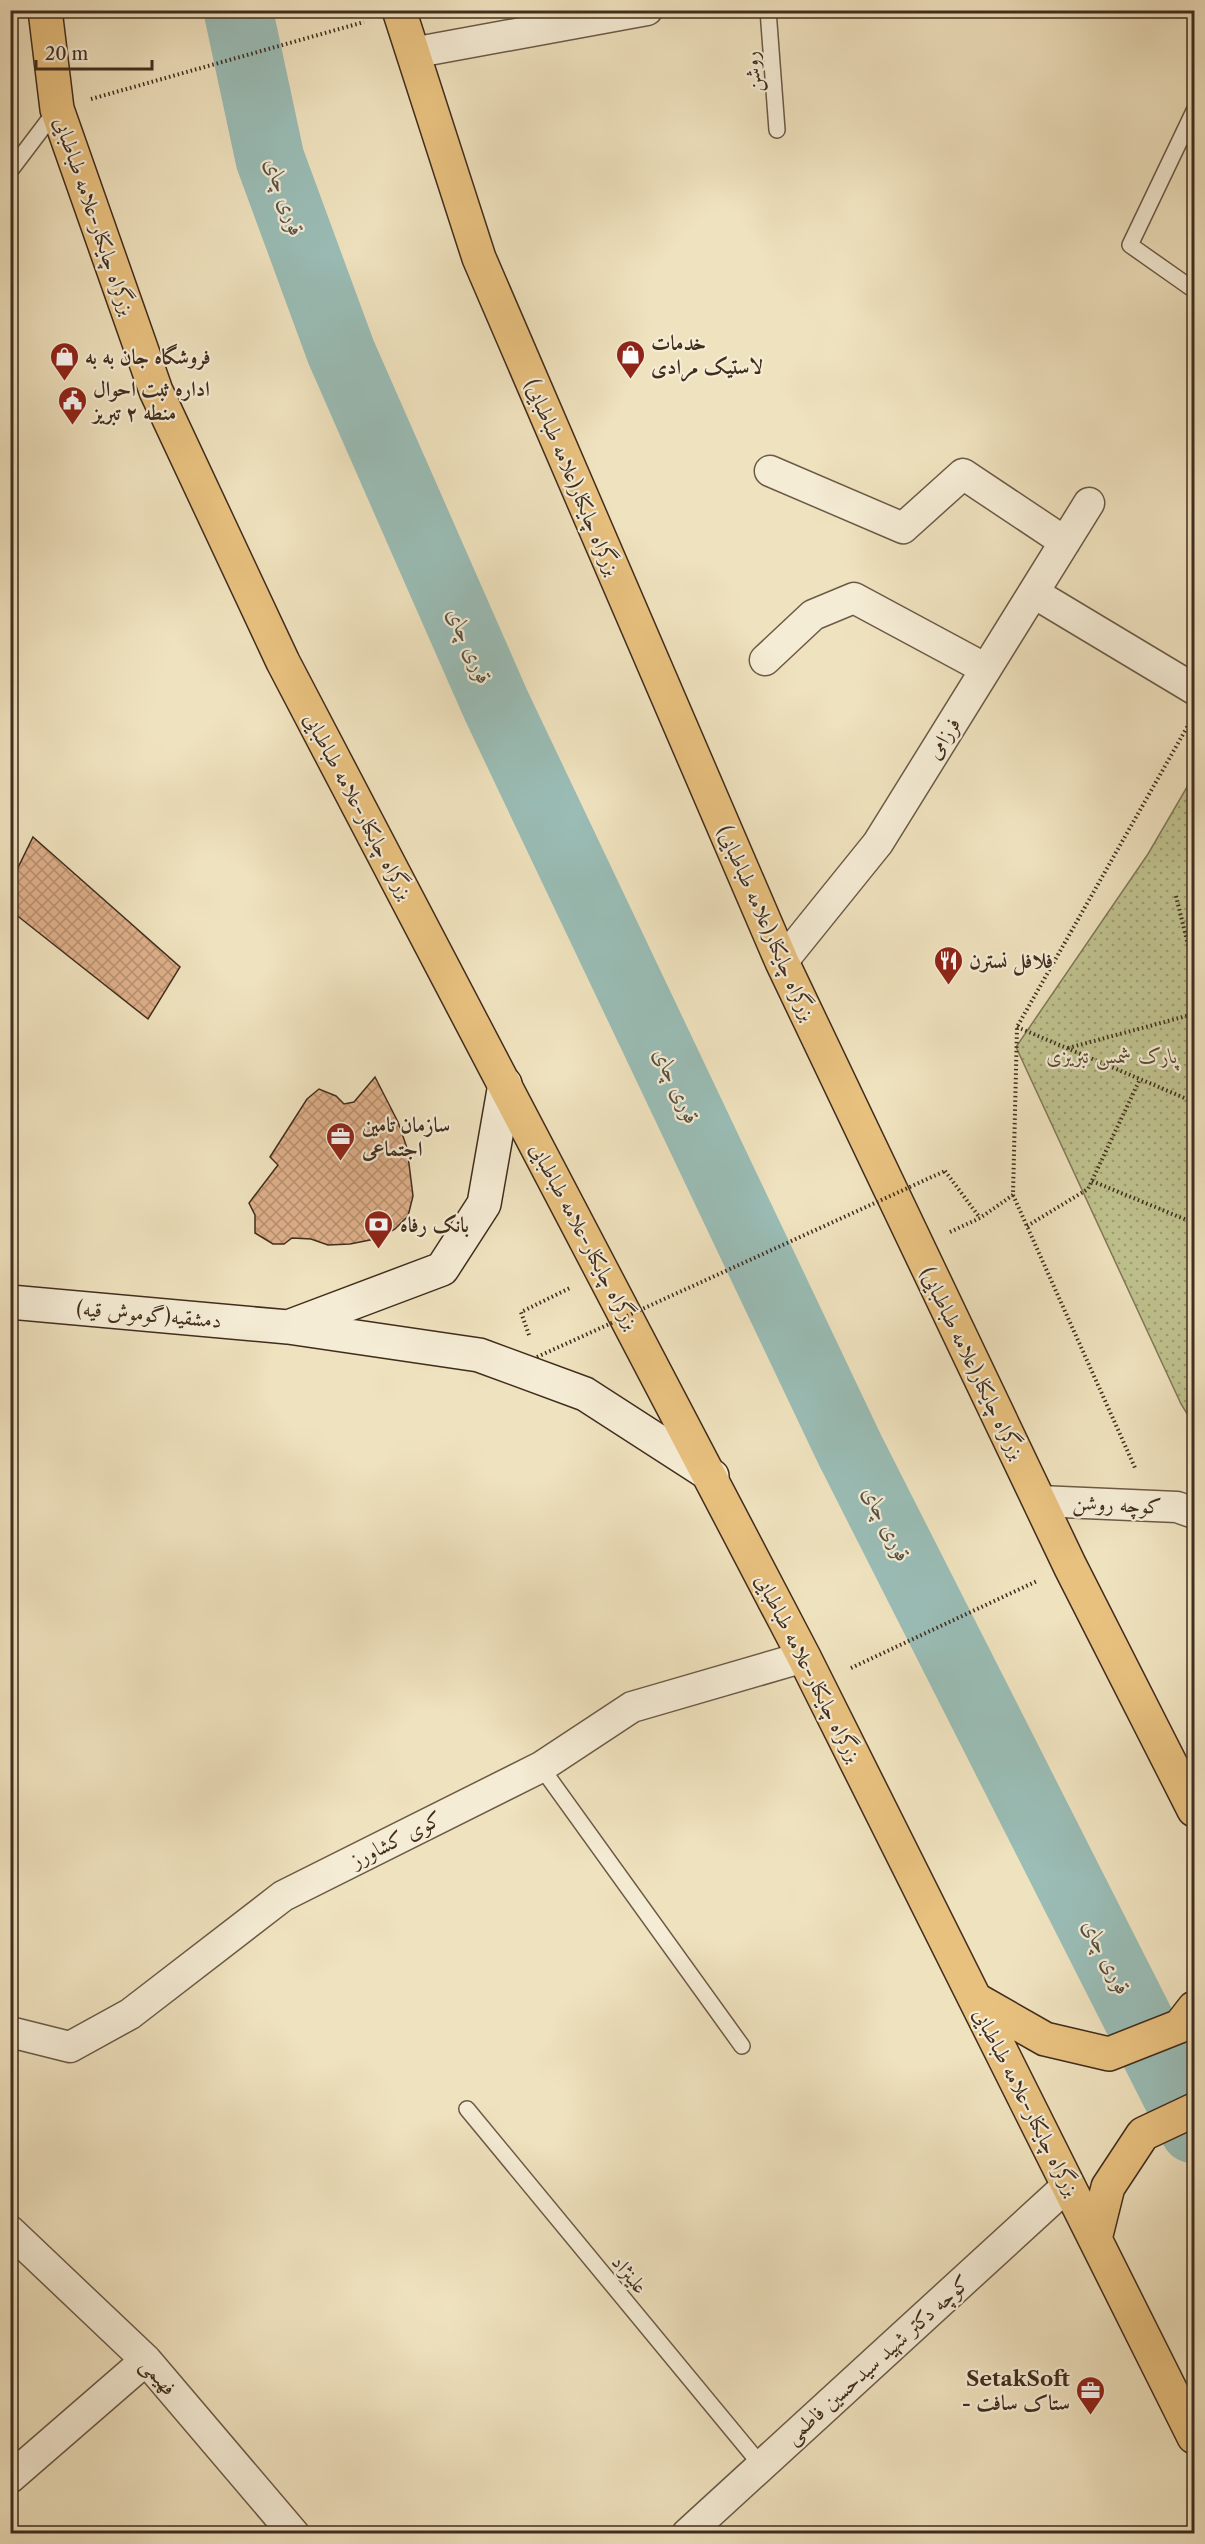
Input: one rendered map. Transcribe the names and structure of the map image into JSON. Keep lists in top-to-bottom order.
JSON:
{
  "streets": {
    "highway": ["بزرگراه چایکنار-علامه طباطبایی", "بزرگراه چایکنار(علامه طباطبایی)"],
    "main road": ["دمشقیه(گوموش قیه)"],
    "street": [
      "فرزامی",
      "کوچه روشن",
      "کوی کشاورز",
      "کوچه دکتر شهید سیدحسین فاطمی",
      "فهیمی"
    ],
    "lane": ["روشن", "علینژاد"]
  },
  "crossings": [
    ["بزرگراه چایکنار-علامه طباطبایی", "دمشقیه(گوموش قیه)"],
    ["بزرگراه چایکنار-علامه طباطبایی", "کوی کشاورز"],
    ["بزرگراه چایکنار-علامه طباطبایی", "کوچه دکتر شهید سیدحسین فاطمی"],
    ["بزرگراه چایکنار(علامه طباطبایی)", "فرزامی"],
    ["بزرگراه چایکنار(علامه طباطبایی)", "کوچه روشن"],
    ["علینژاد", "کوچه دکتر شهید سیدحسین فاطمی"]
  ],
  "water": ["قوری چای"],
  "parks": ["پارک شمس تبریزی"],
  "places": {
    "shop": ["خدمات لاستیک مرادی", "فروشگاه جان به به"],
    "public building": ["اداره ثبت احوال منطه ۲ تبریز"],
    "restaurant": ["فلافل نسترن"],
    "office": ["سازمان تامین اجتماعی", "SetakSoft - ستاک سافت"],
    "bank": ["بانک رفاه"]
  },
  "scale_bar": "20 m"
}
